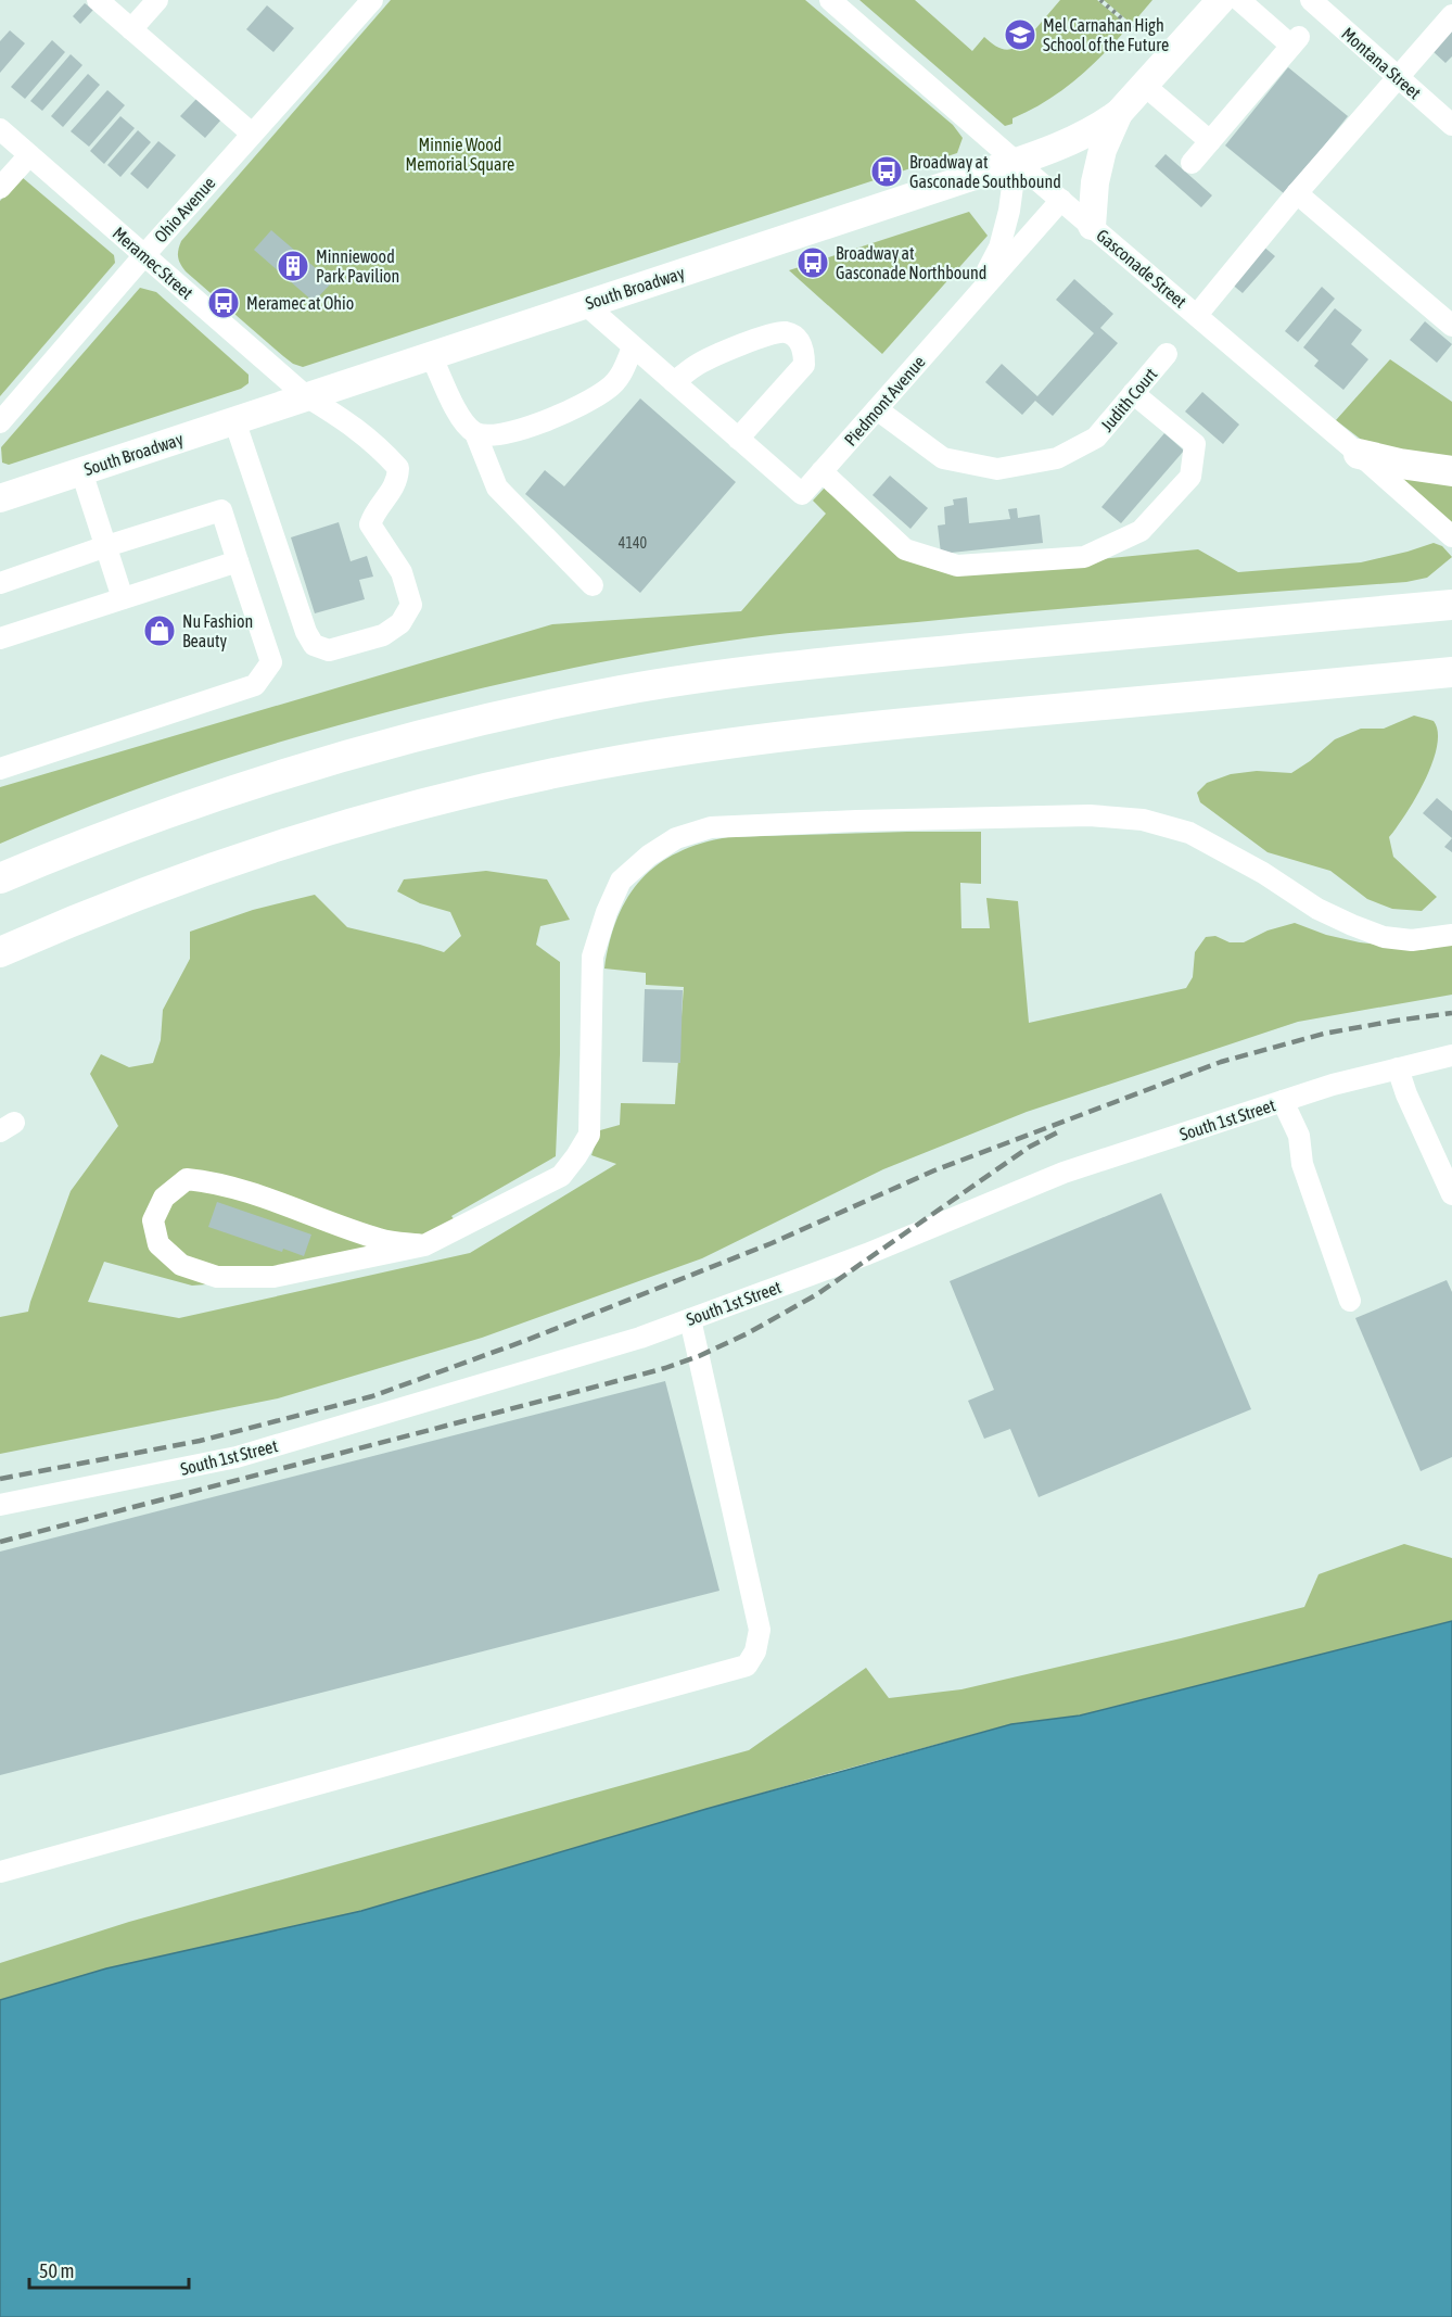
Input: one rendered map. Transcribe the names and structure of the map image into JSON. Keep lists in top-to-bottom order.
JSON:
{
  "streets": {
    "main road": ["South Broadway"],
    "street": [
      "Montana Street",
      "Ohio Avenue",
      "Meramec Street",
      "Gasconade Street",
      "Judith Court",
      "Piedmont Avenue",
      "South 1st Street"
    ]
  },
  "crossings": [
    ["Ohio Avenue", "Meramec Street"],
    ["Meramec Street", "South Broadway"],
    ["Gasconade Street", "South Broadway"],
    ["Gasconade Street", "Piedmont Avenue"],
    ["South Broadway", "Piedmont Avenue"],
    ["Judith Court", "Piedmont Avenue"]
  ],
  "parks": ["Minnie Wood Memorial Square"],
  "places": {
    "school or university": ["Mel Carnahan High School of the Future"],
    "bus stop": ["Broadway at Gasconade Southbound", "Broadway at Gasconade Northbound", "Meramec at Ohio"],
    "building": ["Minniewood Park Pavilion"],
    "shop": ["Nu Fashion Beauty"]
  },
  "house_numbers": ["4140"],
  "scale_bar": "50 m"
}
